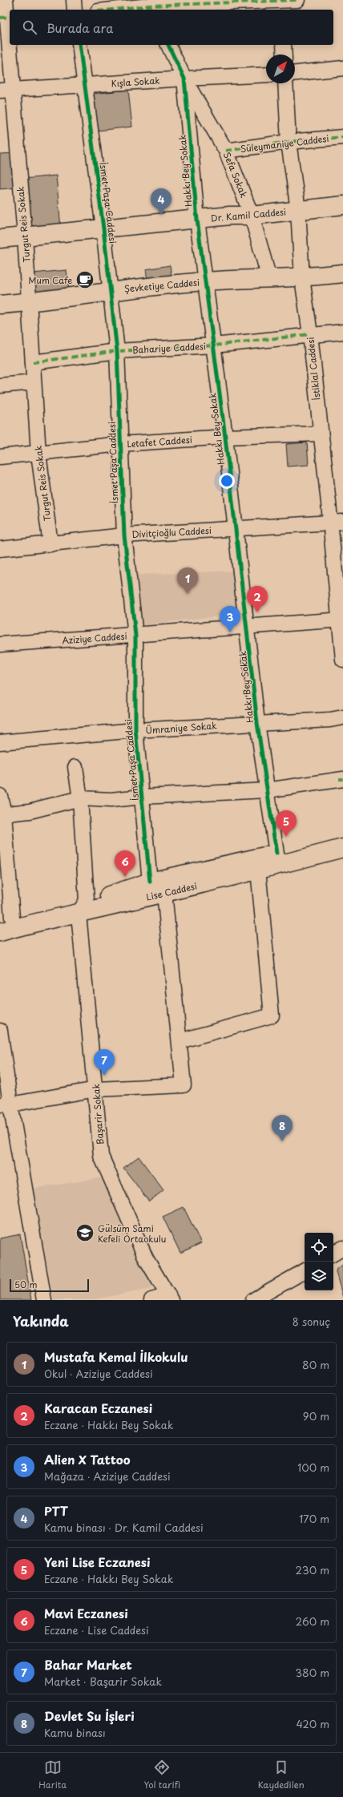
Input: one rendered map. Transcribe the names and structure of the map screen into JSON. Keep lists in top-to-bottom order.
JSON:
{
  "streets": {
    "main road": ["Dr. Kamil Caddesi", "Şevketiye Caddesi", "Lise Caddesi"],
    "street": [
      "Kışla Sokak",
      "Süleymaniye Caddesi",
      "Hakkı Bey Sokak",
      "Sefa Sokak",
      "İsmet Paşa Caddesi",
      "Turgut Reis Sokak",
      "Bahariye Caddesi",
      "İstiklal Caddesi",
      "Letafet Caddesi",
      "Divitçioğlu Caddesi",
      "Aziziye Caddesi",
      "Ümraniye Sokak",
      "Başarir Sokak"
    ]
  },
  "crossings": [
    ["Kışla Sokak", "Hakkı Bey Sokak"],
    ["Kışla Sokak", "Sefa Sokak"],
    ["Kışla Sokak", "İsmet Paşa Caddesi"],
    ["Kışla Sokak", "Turgut Reis Sokak"],
    ["Süleymaniye Caddesi", "Sefa Sokak"],
    ["Süleymaniye Caddesi", "İstiklal Caddesi"],
    ["Hakkı Bey Sokak", "Sefa Sokak"],
    ["Hakkı Bey Sokak", "Dr. Kamil Caddesi"],
    ["Hakkı Bey Sokak", "Şevketiye Caddesi"],
    ["Hakkı Bey Sokak", "Bahariye Caddesi"],
    ["Hakkı Bey Sokak", "Letafet Caddesi"],
    ["Hakkı Bey Sokak", "Divitçioğlu Caddesi"],
    ["Hakkı Bey Sokak", "Aziziye Caddesi"],
    ["Hakkı Bey Sokak", "Ümraniye Sokak"],
    ["Hakkı Bey Sokak", "Lise Caddesi"],
    ["Sefa Sokak", "Dr. Kamil Caddesi"],
    ["Sefa Sokak", "Şevketiye Caddesi"],
    ["İsmet Paşa Caddesi", "Dr. Kamil Caddesi"],
    ["İsmet Paşa Caddesi", "Şevketiye Caddesi"],
    ["İsmet Paşa Caddesi", "Bahariye Caddesi"],
    ["İsmet Paşa Caddesi", "Letafet Caddesi"],
    ["İsmet Paşa Caddesi", "Divitçioğlu Caddesi"],
    ["İsmet Paşa Caddesi", "Aziziye Caddesi"],
    ["İsmet Paşa Caddesi", "Ümraniye Sokak"],
    ["İsmet Paşa Caddesi", "Lise Caddesi"],
    ["Dr. Kamil Caddesi", "Turgut Reis Sokak"],
    ["Dr. Kamil Caddesi", "İstiklal Caddesi"],
    ["Turgut Reis Sokak", "Şevketiye Caddesi"],
    ["Turgut Reis Sokak", "Bahariye Caddesi"],
    ["Turgut Reis Sokak", "Letafet Caddesi"],
    ["Turgut Reis Sokak", "Divitçioğlu Caddesi"],
    ["Şevketiye Caddesi", "İstiklal Caddesi"],
    ["Bahariye Caddesi", "İstiklal Caddesi"],
    ["İstiklal Caddesi", "Letafet Caddesi"],
    ["İstiklal Caddesi", "Divitçioğlu Caddesi"],
    ["İstiklal Caddesi", "Aziziye Caddesi"],
    ["Lise Caddesi", "Başarir Sokak"]
  ],
  "places": {
    "cafe": ["Mum Cafe"],
    "school or university": ["Gülsüm Sami Kefeli Ortaokulu"]
  },
  "scale_bar": "50 m",
  "north": "top right",
  "page": {
    "search": "Burada ara",
    "pins": [
      "4",
      "1",
      "2",
      "3",
      "5",
      "6",
      "7",
      "8"
    ],
    "scale": "50 m",
    "heading": ["Yakında", "8 sonuç"],
    "list": [
      {
        "mark": "1",
        "name": "Mustafa Kemal İlkokulu",
        "note": "Okul · Aziziye Caddesi",
        "value": "80 m"
      },
      {
        "mark": "2",
        "name": "Karacan Eczanesi",
        "note": "Eczane · Hakkı Bey Sokak",
        "value": "90 m"
      },
      {
        "mark": "3",
        "name": "Alien X Tattoo",
        "note": "Mağaza · Aziziye Caddesi",
        "value": "100 m"
      },
      {
        "mark": "4",
        "name": "PTT",
        "note": "Kamu binası · Dr. Kamil Caddesi",
        "value": "170 m"
      },
      {
        "mark": "5",
        "name": "Yeni Lise Eczanesi",
        "note": "Eczane · Hakkı Bey Sokak",
        "value": "230 m"
      },
      {
        "mark": "6",
        "name": "Mavi Eczanesi",
        "note": "Eczane · Lise Caddesi",
        "value": "260 m"
      },
      {
        "mark": "7",
        "name": "Bahar Market",
        "note": "Market · Başarir Sokak",
        "value": "380 m"
      },
      {
        "mark": "8",
        "name": "Devlet Su İşleri",
        "note": "Kamu binası",
        "value": "420 m"
      }
    ],
    "nav": ["Harita", "Yol tarifi", "Kaydedilen"]
  }
}
